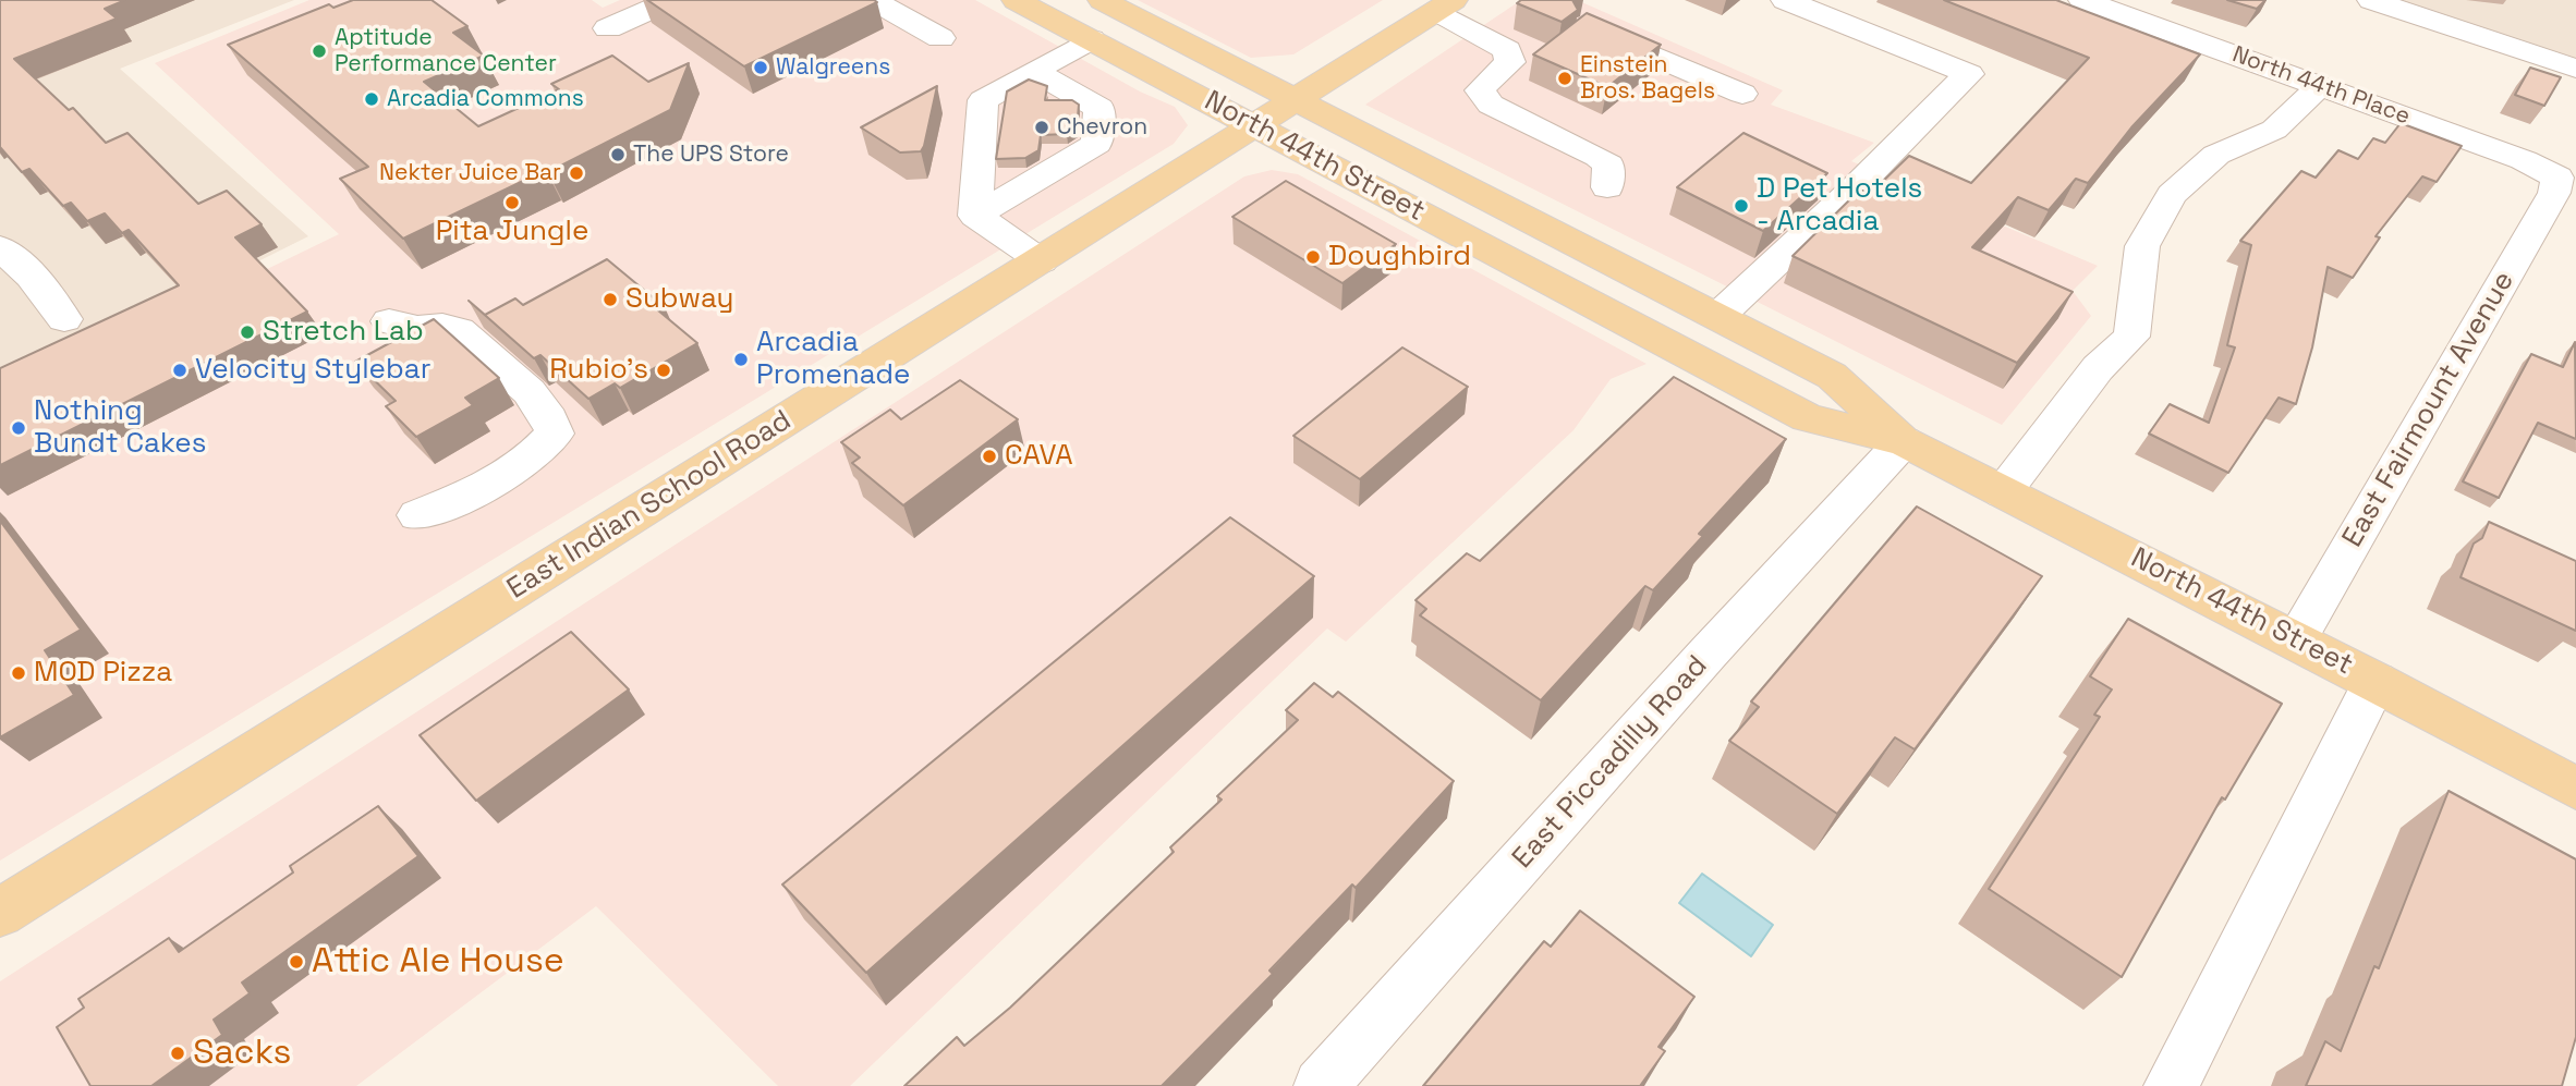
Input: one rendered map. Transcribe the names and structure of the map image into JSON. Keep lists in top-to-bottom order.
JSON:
{
  "streets": {
    "main road": ["North 44th Street", "East Indian School Road"],
    "street": ["North 44th Place", "East Fairmount Avenue", "East Piccadilly Road"]
  },
  "crossings": [
    ["North 44th Place", "East Fairmount Avenue"],
    ["North 44th Street", "East Fairmount Avenue"],
    ["North 44th Street", "East Indian School Road"],
    ["North 44th Street", "East Piccadilly Road"]
  ],
  "places": [
    "Aptitude Performance Center",
    "Walgreens",
    "Einstein Bros. Bagels",
    "Arcadia Commons",
    "Chevron",
    "The UPS Store",
    "Nekter Juice Bar",
    "Pita Jungle",
    "D Pet Hotels - Arcadia",
    "Doughbird",
    "Subway",
    "Stretch Lab",
    "Arcadia Promenade",
    "Velocity Stylebar",
    "Rubio's",
    "Nothing Bundt Cakes",
    "CAVA",
    "MOD Pizza",
    "Attic Ale House",
    "Sacks"
  ]
}
